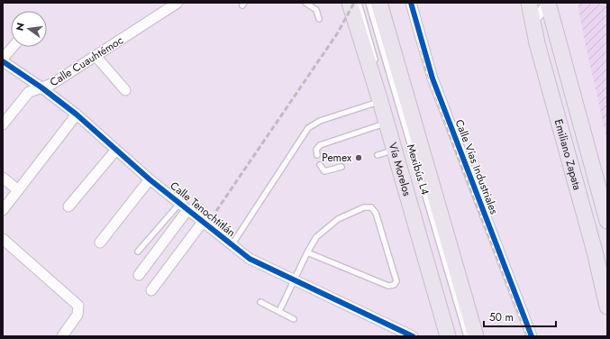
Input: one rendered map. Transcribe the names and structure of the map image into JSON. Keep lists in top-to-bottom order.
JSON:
{
  "streets": {
    "main road": ["Emiliano Zapata", "Vía Morelos"],
    "street": ["Calle Cuauhtémoc", "Calle Vías Industriales", "Calle Tenochtitlán"],
    "lane": ["Mexibús L4"]
  },
  "crossings": [
    ["Calle Cuauhtémoc", "Calle Tenochtitlán"],
    ["Vía Morelos", "Mexibús L4"]
  ],
  "places": ["Pemex"],
  "scale_bar": "50 m",
  "north": "left"
}
